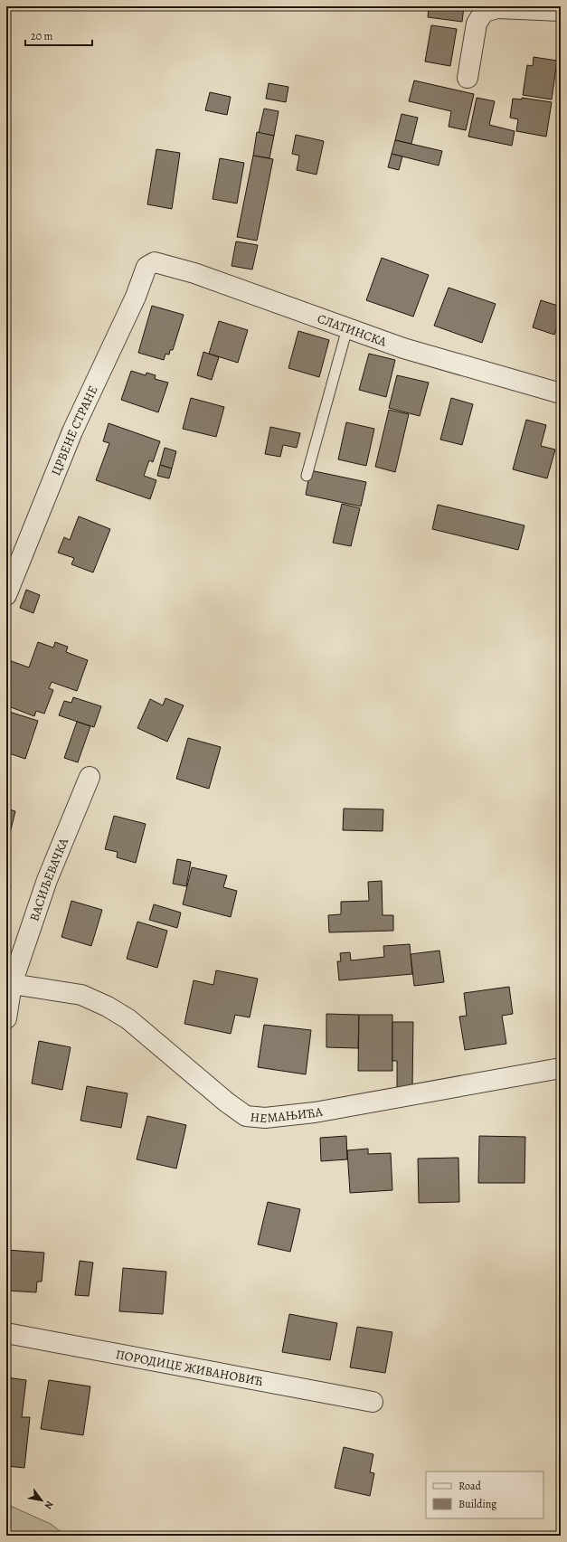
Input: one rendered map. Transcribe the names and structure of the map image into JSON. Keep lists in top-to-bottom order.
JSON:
{
  "streets": {
    "street": [
      "СЛАТИНСКА",
      "ЦРВЕНЕ СТРАНЕ",
      "ВАСИЉЕВАЧКА",
      "НЕМАЊИЋА",
      "ПОРОДИЦЕ ЖИВАНОВИЋ"
    ]
  },
  "crossings": [
    ["СЛАТИНСКА", "ЦРВЕНЕ СТРАНЕ"],
    ["ВАСИЉЕВАЧКА", "НЕМАЊИЋА"]
  ],
  "legend": ["Road", "Building"],
  "scale_bar": "20 m",
  "north": "bottom right"
}
